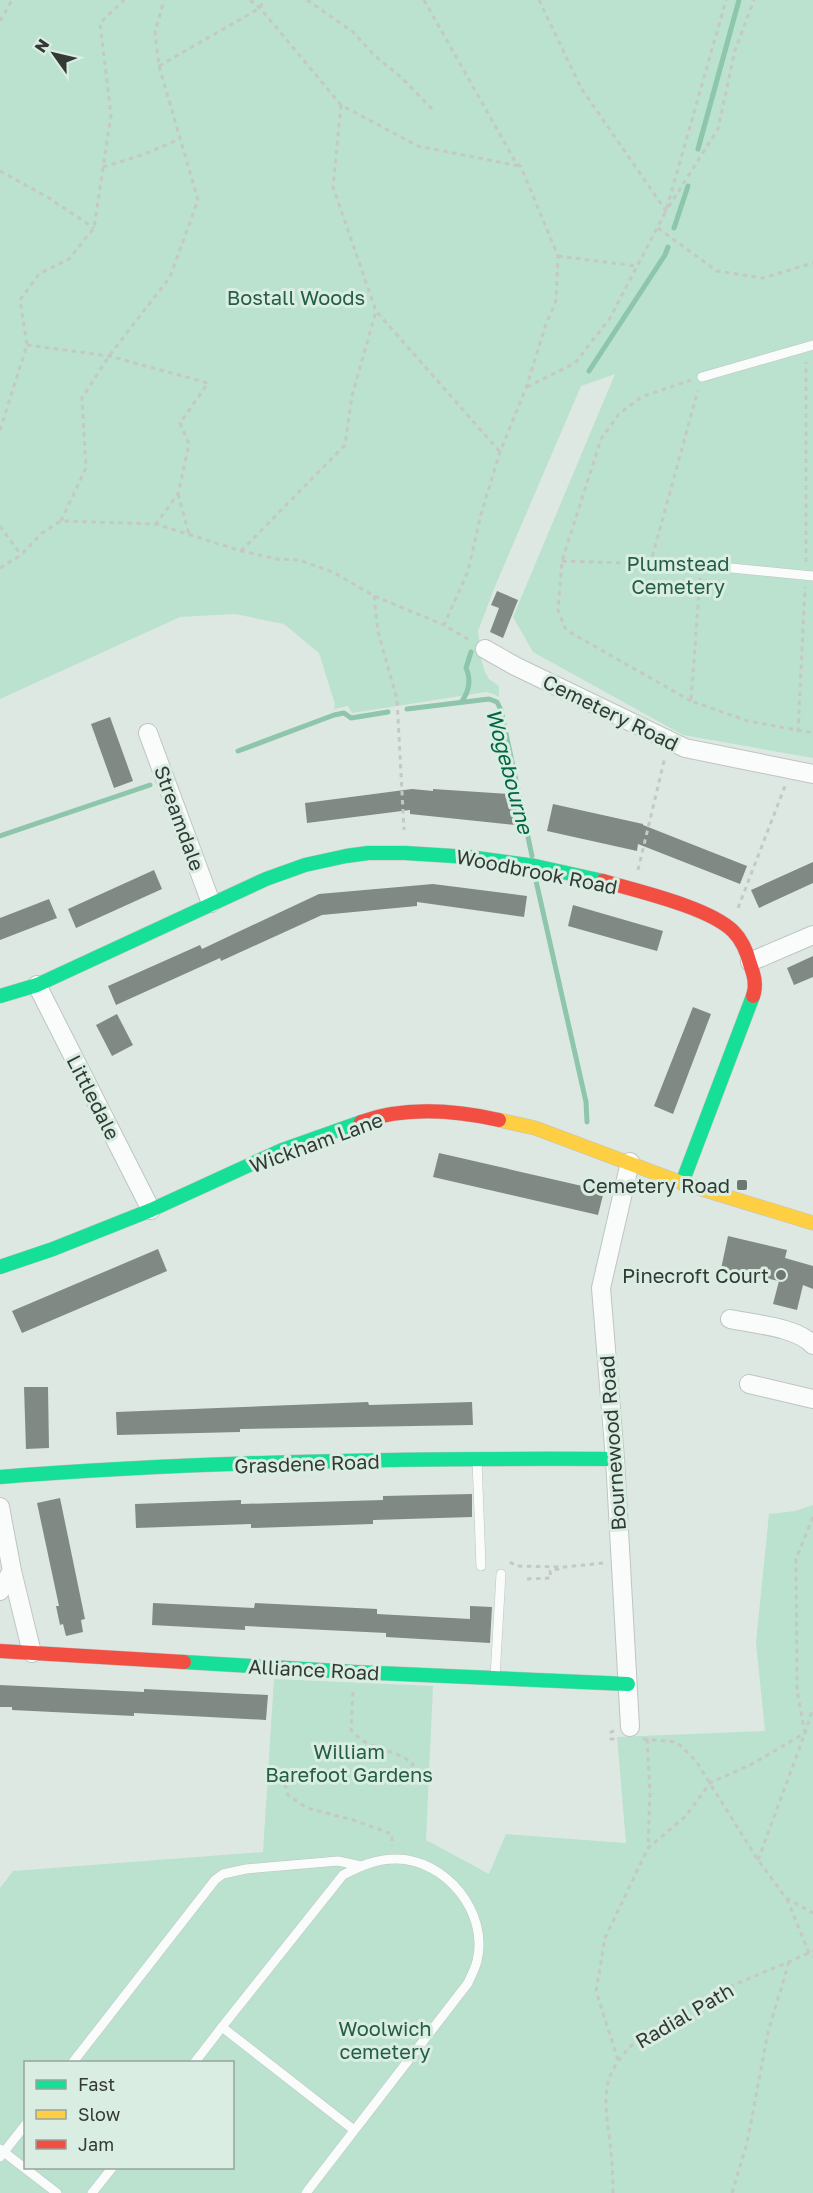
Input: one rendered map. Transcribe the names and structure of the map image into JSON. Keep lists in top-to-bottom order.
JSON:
{
  "streets": {
    "street": [
      "Cemetery Road",
      "Streamdale",
      "Woodbrook Road",
      "Littledale",
      "Wickham Lane",
      "Bournewood Road",
      "Grasdene Road",
      "Alliance Road"
    ],
    "path": ["Radial Path"]
  },
  "crossings": [
    ["Streamdale", "Woodbrook Road"],
    ["Woodbrook Road", "Littledale"],
    ["Woodbrook Road", "Wickham Lane"],
    ["Littledale", "Wickham Lane"],
    ["Wickham Lane", "Bournewood Road"],
    ["Bournewood Road", "Grasdene Road"],
    ["Bournewood Road", "Alliance Road"]
  ],
  "water": ["Wogebourne"],
  "parks": [
    "Bostall Woods",
    "Plumstead Cemetery",
    "William Barefoot Gardens",
    "Woolwich cemetery"
  ],
  "places": {
    "transit": ["Cemetery Road"],
    "other": ["Pinecroft Court"]
  },
  "legend": ["Fast", "Slow", "Jam"],
  "north": "top left"
}
